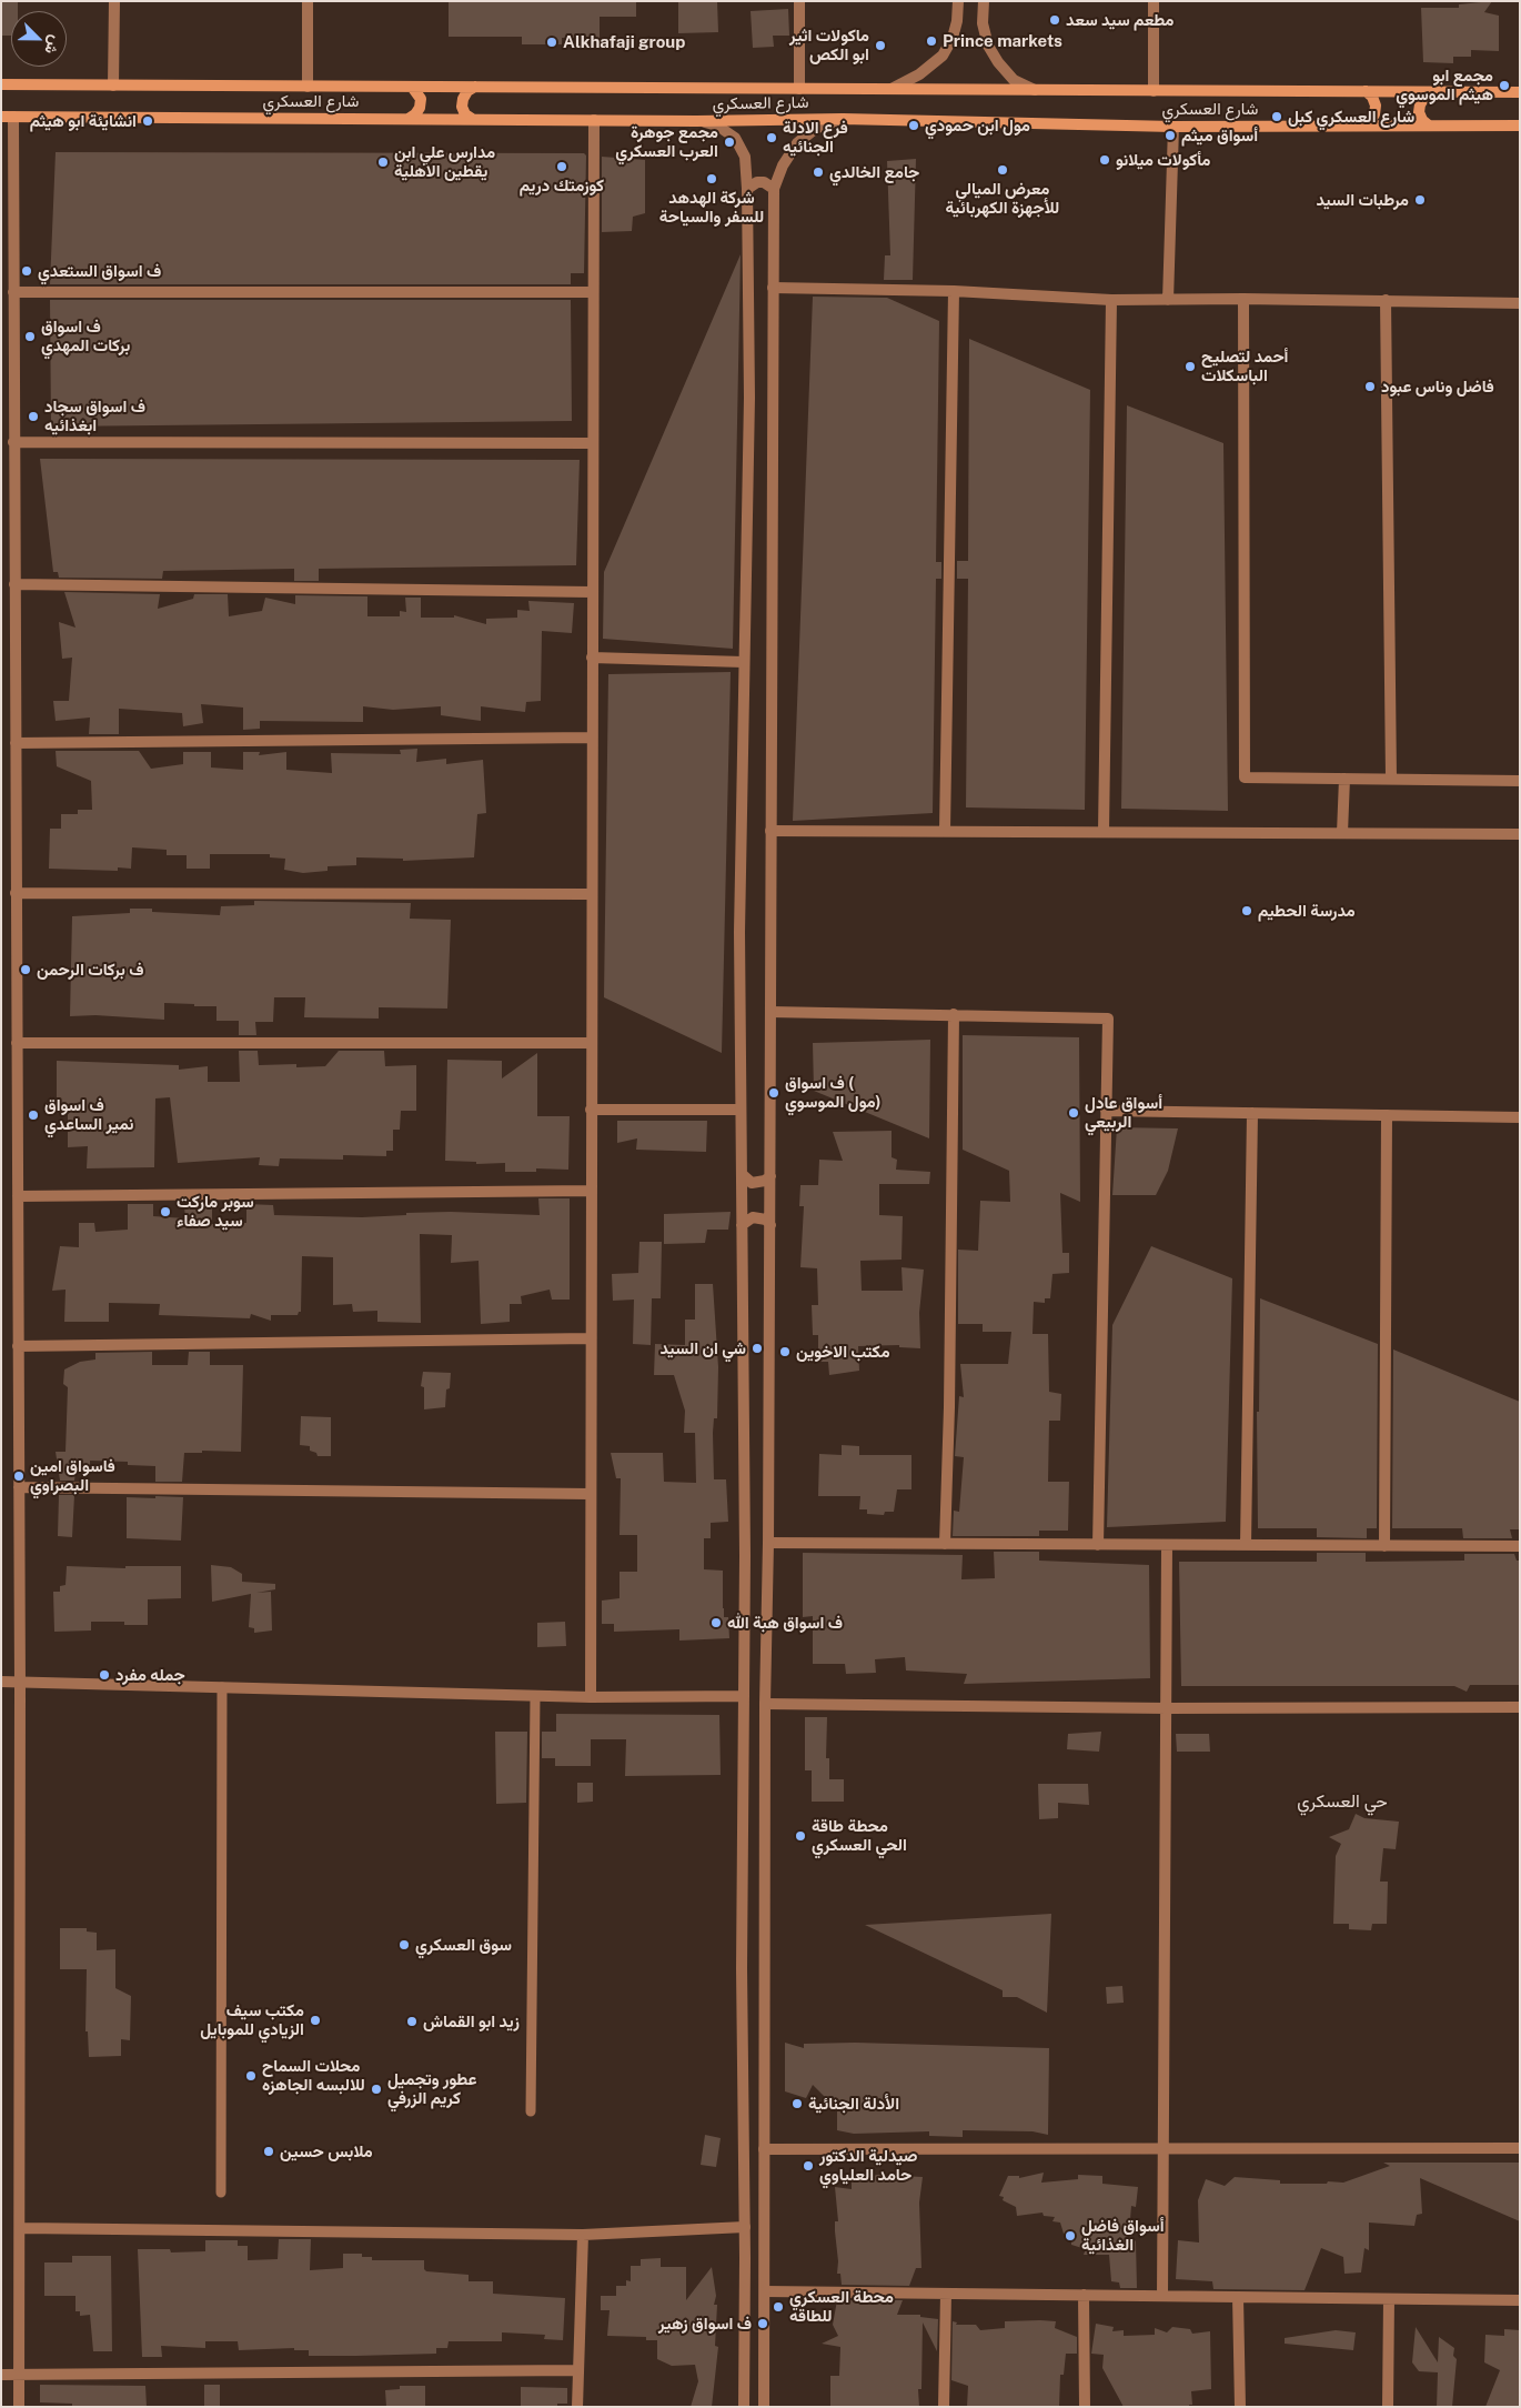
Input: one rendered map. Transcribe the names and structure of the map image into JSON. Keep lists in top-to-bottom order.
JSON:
{
  "streets": {
    "main road": ["شارع العسكري"]
  },
  "districts": ["حي العسكري"],
  "places": [
    "مطعم سيد سعد",
    "Prince markets",
    "Alkhafaji group",
    "ماكولات اثير ابو الكص",
    "مجمع ابو هيثم الموسوي",
    "شارع العسكري كبل",
    "انشايئة ابو هيثم",
    "مول ابن حمودي",
    "أسواق ميثم",
    "فرع الادلة الجنائيه",
    "مجمع جوهرة العرب العسكري",
    "مأكولات ميلانو",
    "مدارس علي ابن يقطين الاهلية",
    "كوزمتك دريم",
    "معرض الميالي للأجهزة الكهربائية",
    "جامع الخالدي",
    "شركة الهدهد للسفر والسياحة",
    "مرطبات السيد",
    "ف اسواق الستعدي",
    "ف اسواق بركات المهدي",
    "أحمد لتصليح الباسكلات",
    "فاضل وناس عبود",
    "ف اسواق سجاد ابغذائيه",
    "مدرسة الحطيم",
    "ف بركات الرحمن",
    "ف اسواق ( مول الموسوي)",
    "أسواق عادل الربيعي",
    "ف اسواق نمير الساعدي",
    "سوبر ماركت سيد صفاء",
    "شي ان السيد",
    "مكتب الاخوين",
    "فاسواق امين البصراوي",
    "ف اسواق هبة الله",
    "جمله مفرد",
    "محطة طاقة الحي العسكري",
    "سوق العسكري",
    "مكتب سيف الزيادي للموبايل",
    "زيد ابو القماش",
    "محلات السماح للالبسه الجاهزه",
    "عطور وتجميل كريم الزرفي",
    "الأدلة الجنائية",
    "ملابس حسين",
    "صيدلية الدكتور حامد العلياوي",
    "أسواق فاضل الغذائية",
    "محطة العسكري للطاقه",
    "ف اسواق زهير"
  ],
  "north": "bottom right"
}
